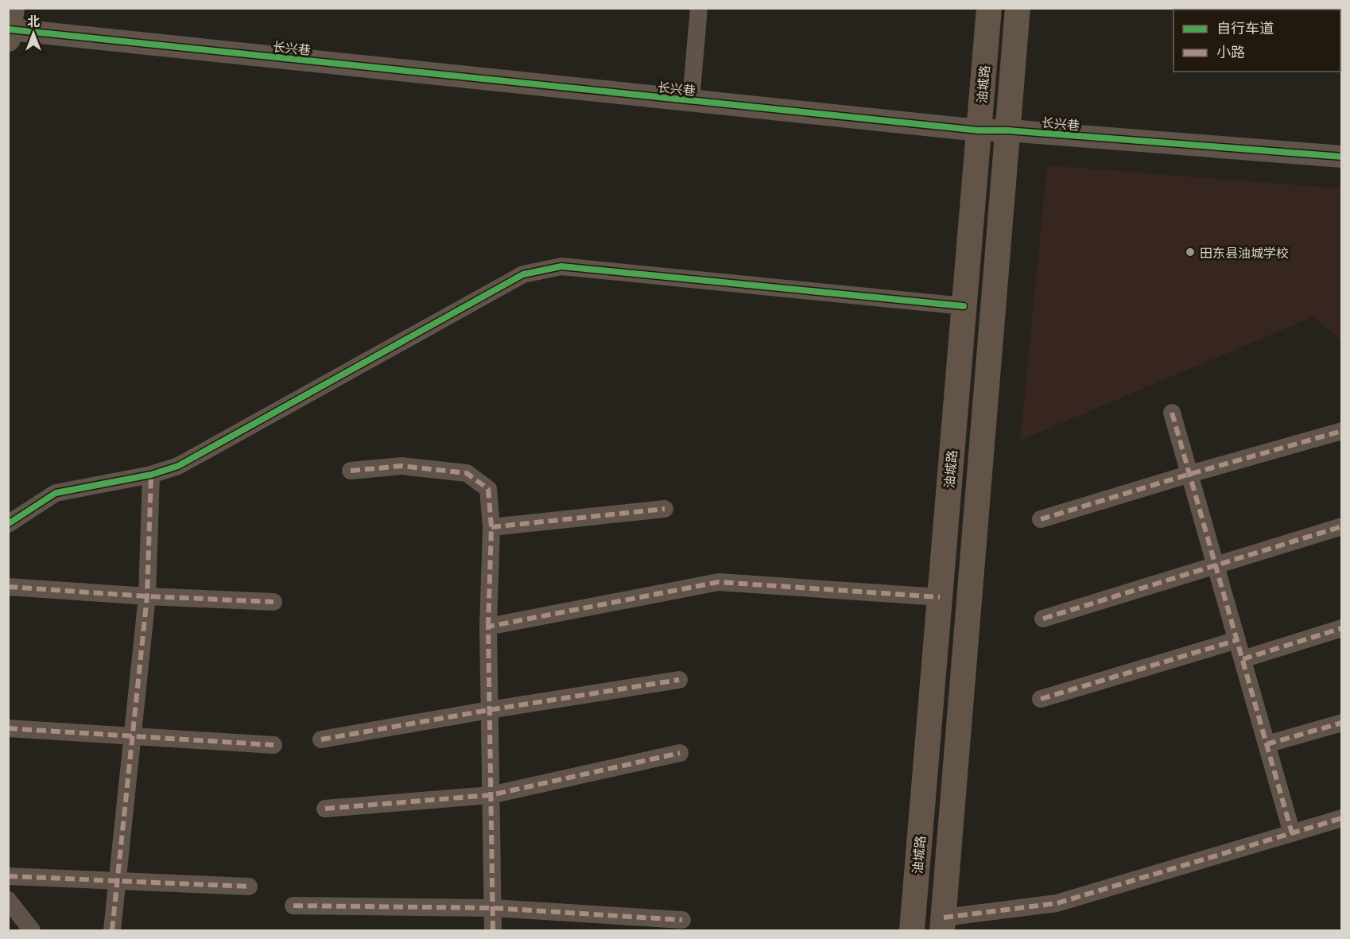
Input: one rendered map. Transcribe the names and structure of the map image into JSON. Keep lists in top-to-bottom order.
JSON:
{
  "streets": {
    "main road": ["油城路"],
    "street": ["长兴巷"]
  },
  "crossings": [
    ["长兴巷", "油城路"]
  ],
  "places": ["田东县油城学校"],
  "legend": ["自行车道", "小路"],
  "north": "top"
}
